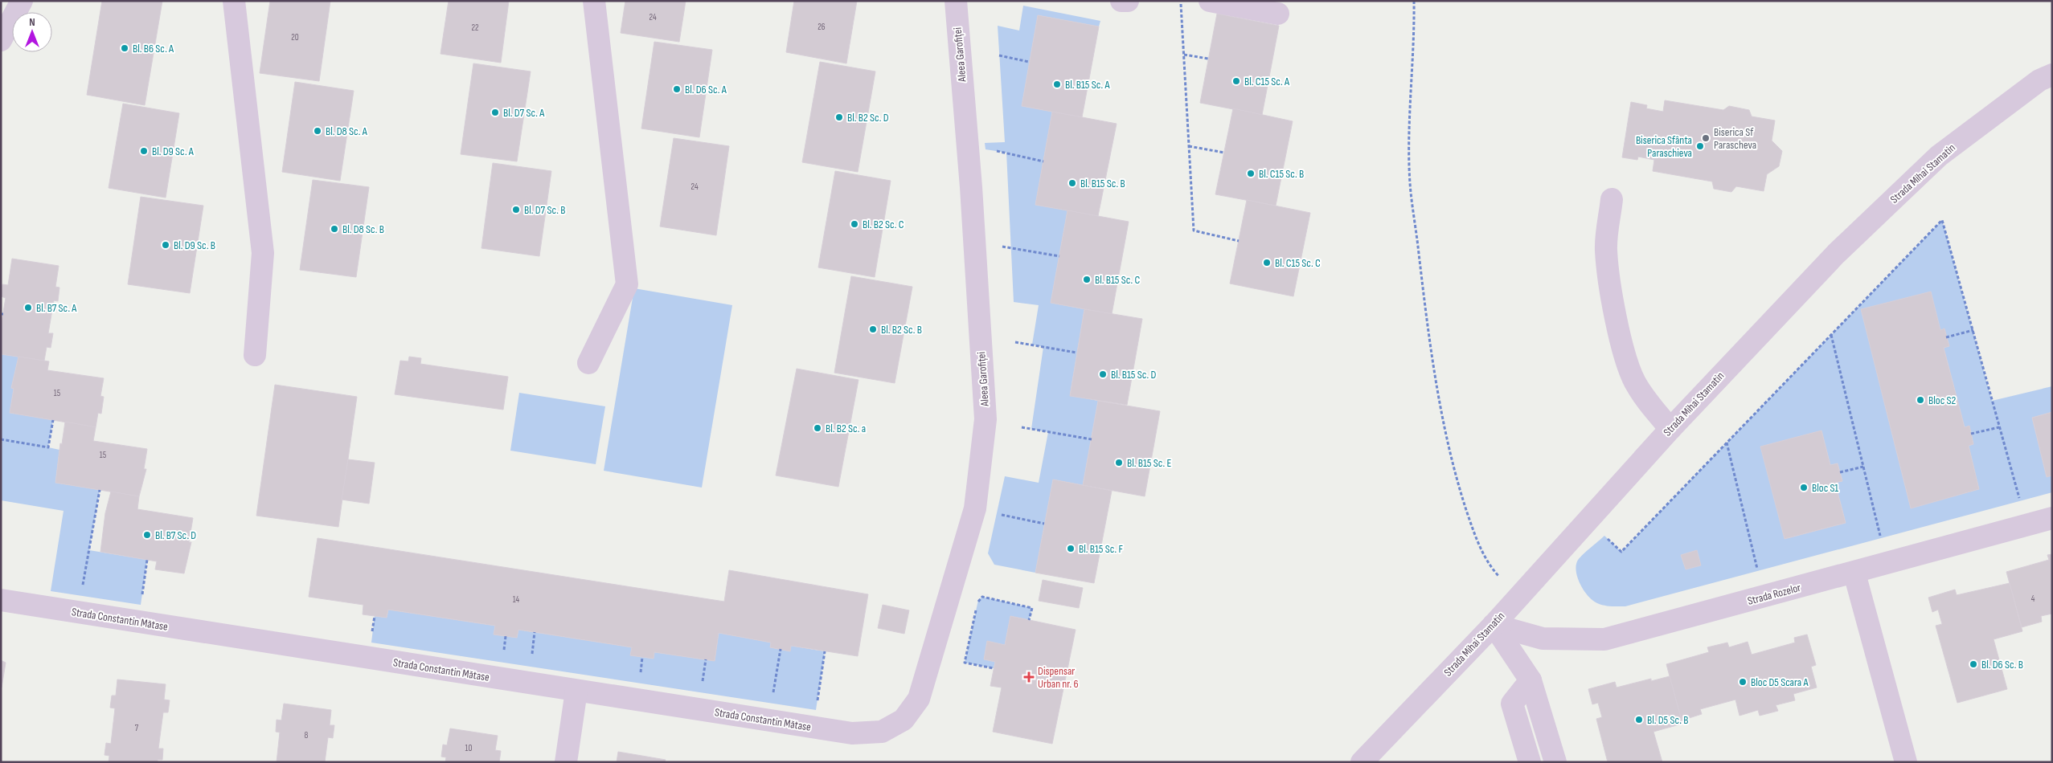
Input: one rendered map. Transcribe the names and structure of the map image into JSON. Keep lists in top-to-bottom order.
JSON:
{
  "streets": {
    "street": [
      "Aleea Garofiței",
      "Strada Mihai Stamatin",
      "Strada Rozelor",
      "Strada Constantin Mătase"
    ]
  },
  "crossings": [
    ["Aleea Garofiței", "Strada Constantin Mătase"],
    ["Strada Mihai Stamatin", "Strada Rozelor"]
  ],
  "places": {
    "other": [
      "Bl. B6 Sc. A",
      "Bl. C15 Sc. A",
      "Bl. B15 Sc. A",
      "Bl. D6 Sc. A",
      "Bl. D7 Sc. A",
      "Bl. B2 Sc. D",
      "Bl. D8 Sc. A",
      "Biserica Sf Parascheva",
      "Biserica Sfânta Paraschieva",
      "Bl. D9 Sc. A",
      "Bl. C15 Sc. B",
      "Bl. B15 Sc. B",
      "Bl. D7 Sc. B",
      "Bl. B2 Sc. C",
      "Bl. D8 Sc. B",
      "Bl. D9 Sc. B",
      "Bl. C15 Sc. C",
      "Bl. B15 Sc. C",
      "Bl. B7 Sc. A",
      "Bl. B2 Sc. B",
      "Bl. B15 Sc. D",
      "Bloc S2",
      "Bl. B2 Sc. a",
      "Bl. B15 Sc. E",
      "Bloc S1",
      "Bl. B7 Sc. D",
      "Bl. B15 Sc. F",
      "Bl. D6 Sc. B",
      "Bloc D5 Scara A",
      "Bl. D5 Sc. B"
    ],
    "health": ["Dispensar Urban nr. 6"]
  },
  "house_numbers": [
    "24",
    "26",
    "22",
    "20",
    "24",
    "15",
    "15",
    "4",
    "14",
    "7",
    "8",
    "10"
  ],
  "north": "top"
}
